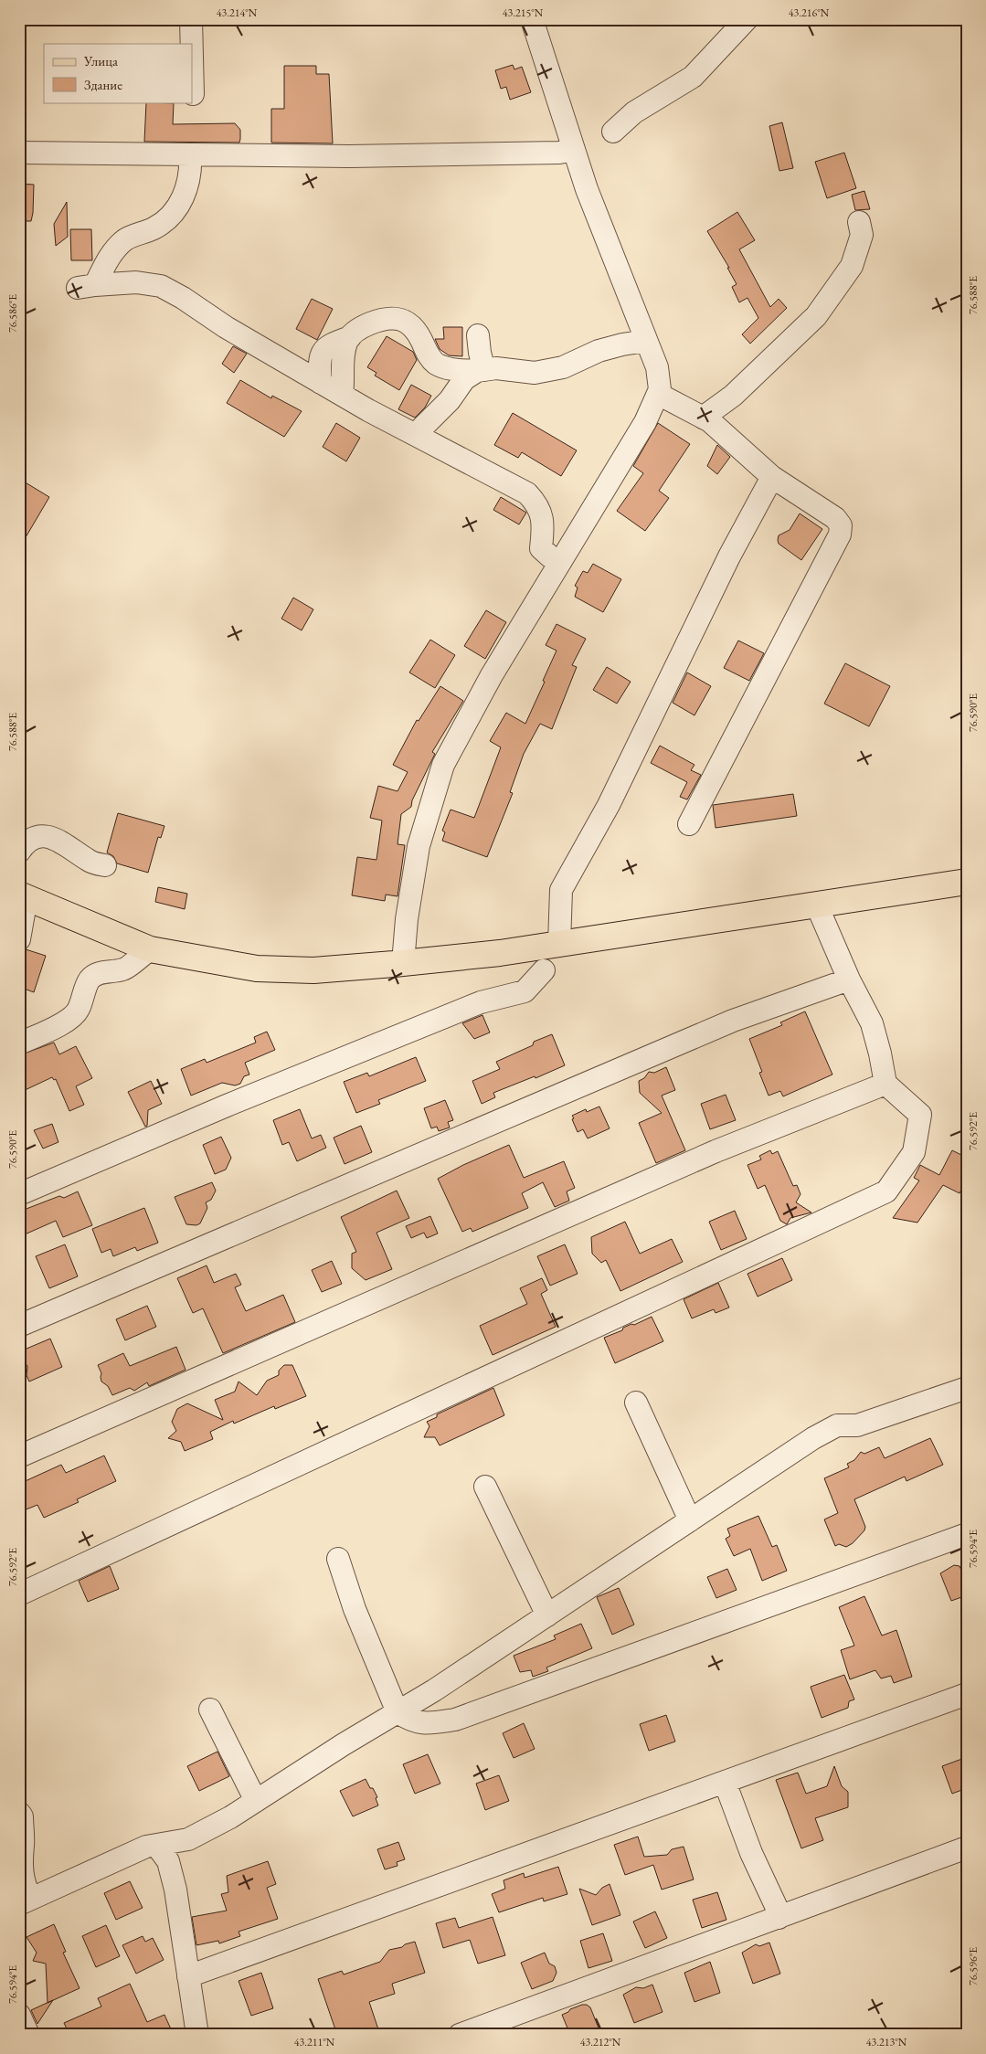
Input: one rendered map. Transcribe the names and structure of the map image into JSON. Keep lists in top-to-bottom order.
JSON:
{
  "legend": ["Улица", "Здание"],
  "coordinates": [
    "43.214°N",
    "43.215°N",
    "43.216°N",
    "76.588°E",
    "76.586°E",
    "76.590°E",
    "76.592°E",
    "76.594°E",
    "76.596°E",
    "43.211°N",
    "43.212°N",
    "43.213°N"
  ]
}
